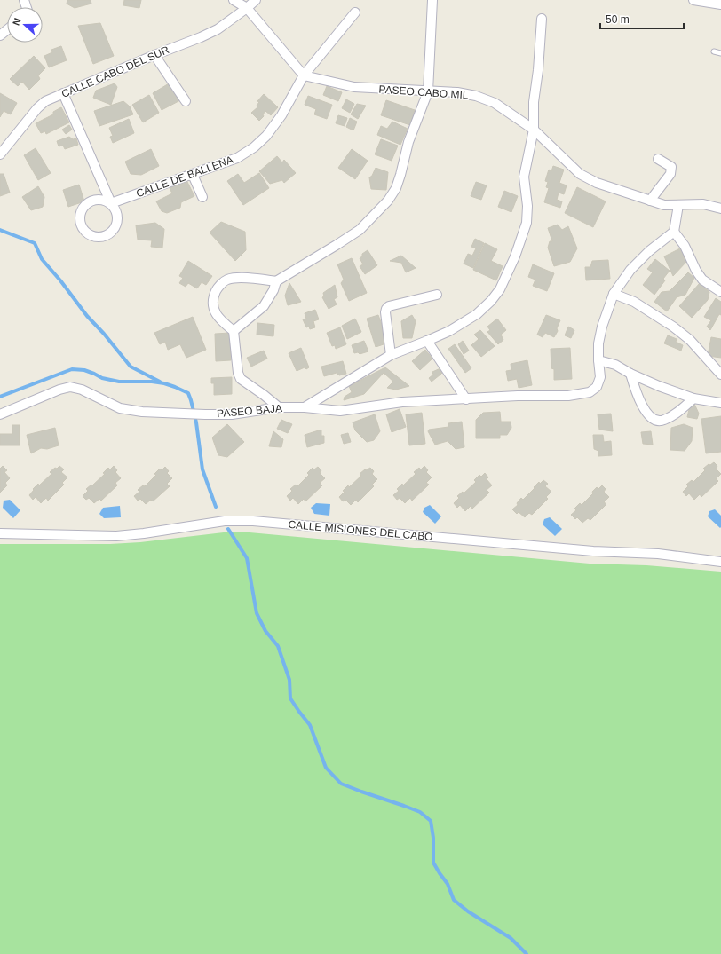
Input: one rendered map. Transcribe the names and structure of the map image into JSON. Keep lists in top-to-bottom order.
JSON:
{
  "streets": {
    "street": [
      "CALLE CABO DEL SUR",
      "PASEO CABO MIL",
      "CALLE DE BALLENA",
      "PASEO BAJA",
      "CALLE MISIONES DEL CABO"
    ]
  },
  "crossings": [
    ["PASEO CABO MIL", "CALLE DE BALLENA"]
  ],
  "scale_bar": "50 m",
  "north": "left"
}
